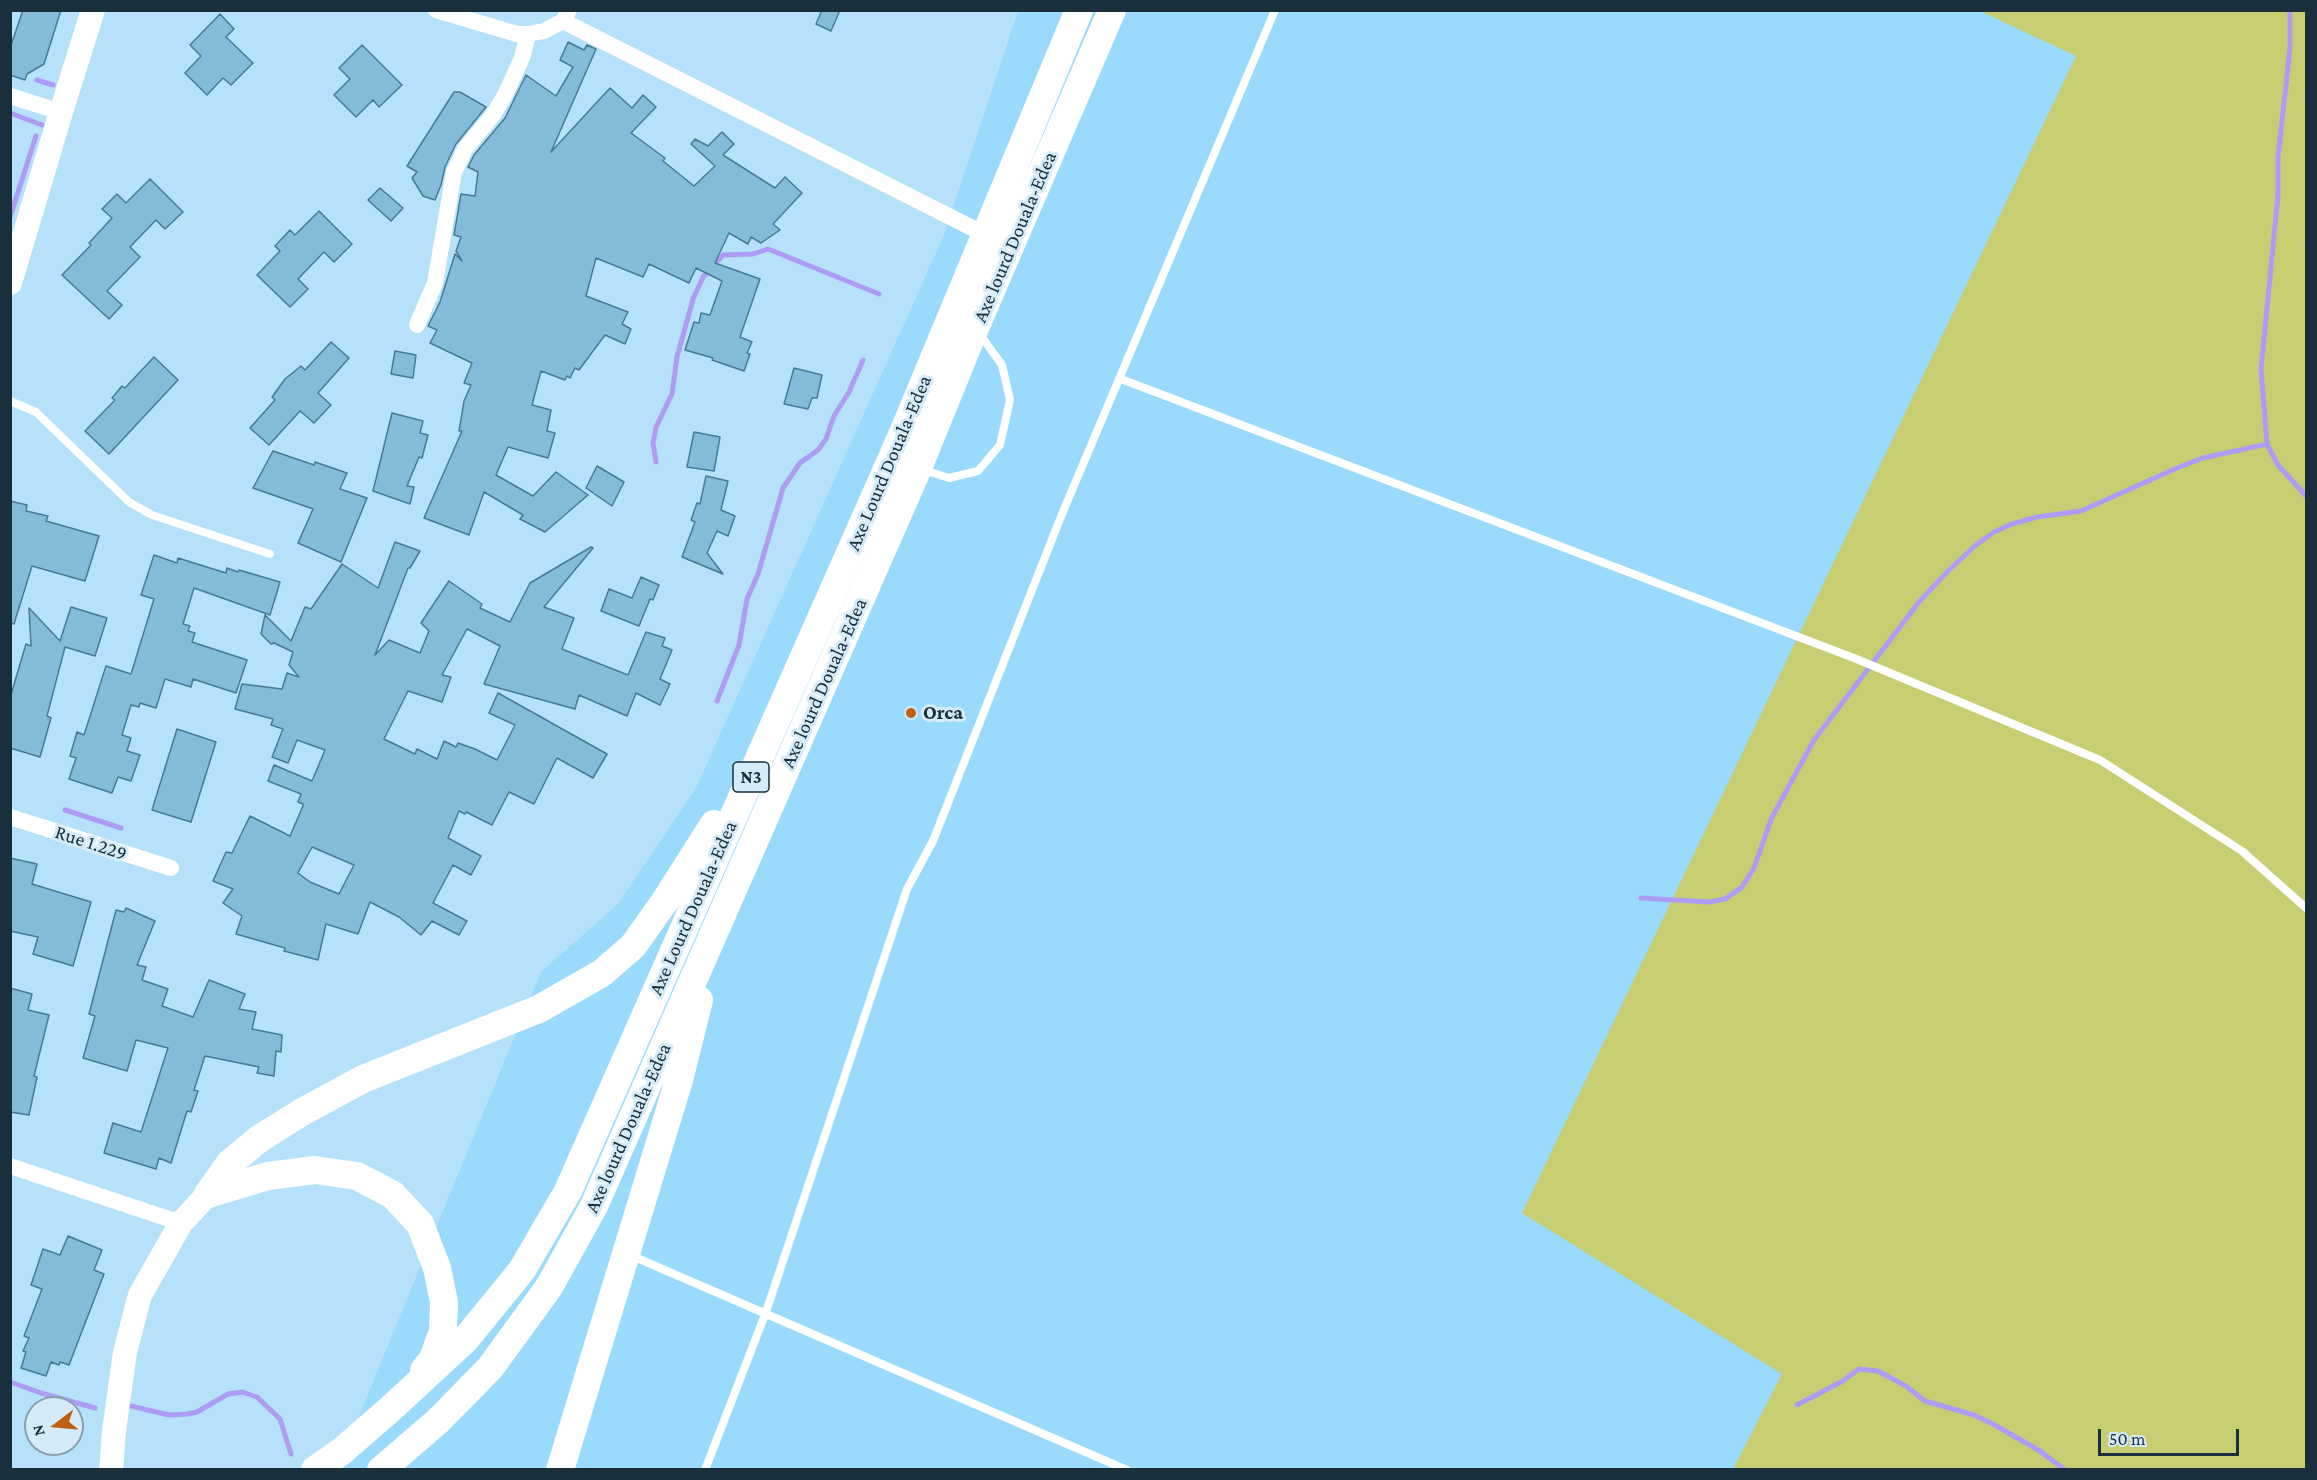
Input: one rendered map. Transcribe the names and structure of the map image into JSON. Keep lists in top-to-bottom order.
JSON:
{
  "streets": {
    "highway": ["Axe lourd Douala-Edea", "Axe Lourd Douala-Edea", "N3"],
    "street": ["Rue 1.229"]
  },
  "places": ["Orca"],
  "scale_bar": "50 m",
  "north": "left"
}
